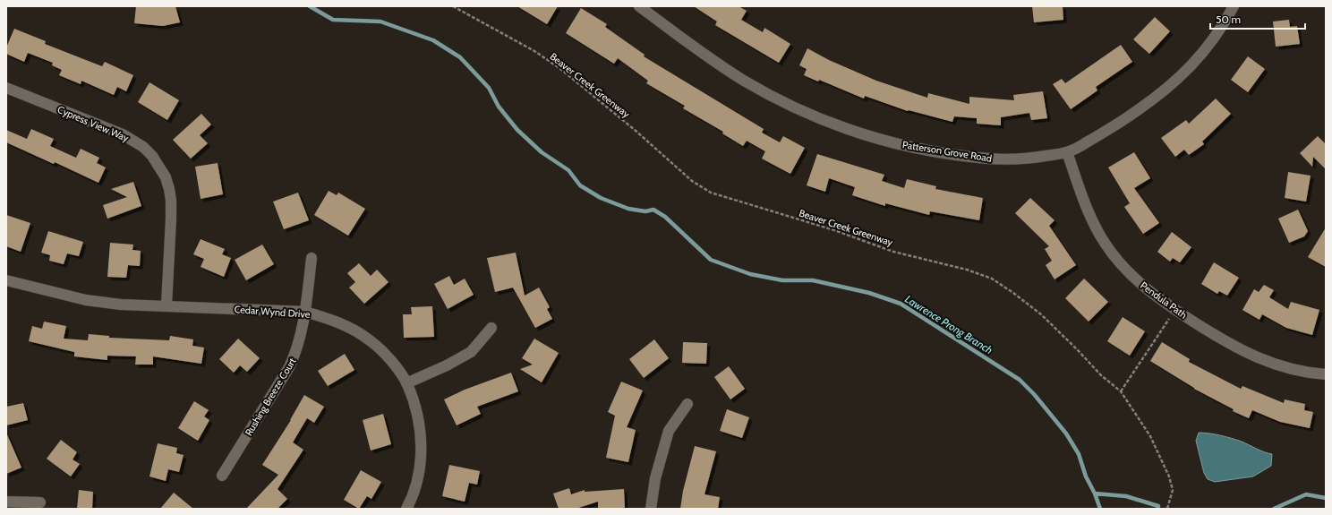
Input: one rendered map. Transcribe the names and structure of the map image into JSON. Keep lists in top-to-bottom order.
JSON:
{
  "streets": {
    "street": [
      "Cypress View Way",
      "Patterson Grove Road",
      "Pendula Path",
      "Cedar Wynd Drive",
      "Rushing Breeze Court"
    ],
    "path": ["Beaver Creek Greenway"]
  },
  "crossings": [
    ["Cypress View Way", "Cedar Wynd Drive"],
    ["Patterson Grove Road", "Pendula Path"],
    ["Cedar Wynd Drive", "Rushing Breeze Court"]
  ],
  "water": ["Lawrence Prong Branch"],
  "scale_bar": "50 m"
}
